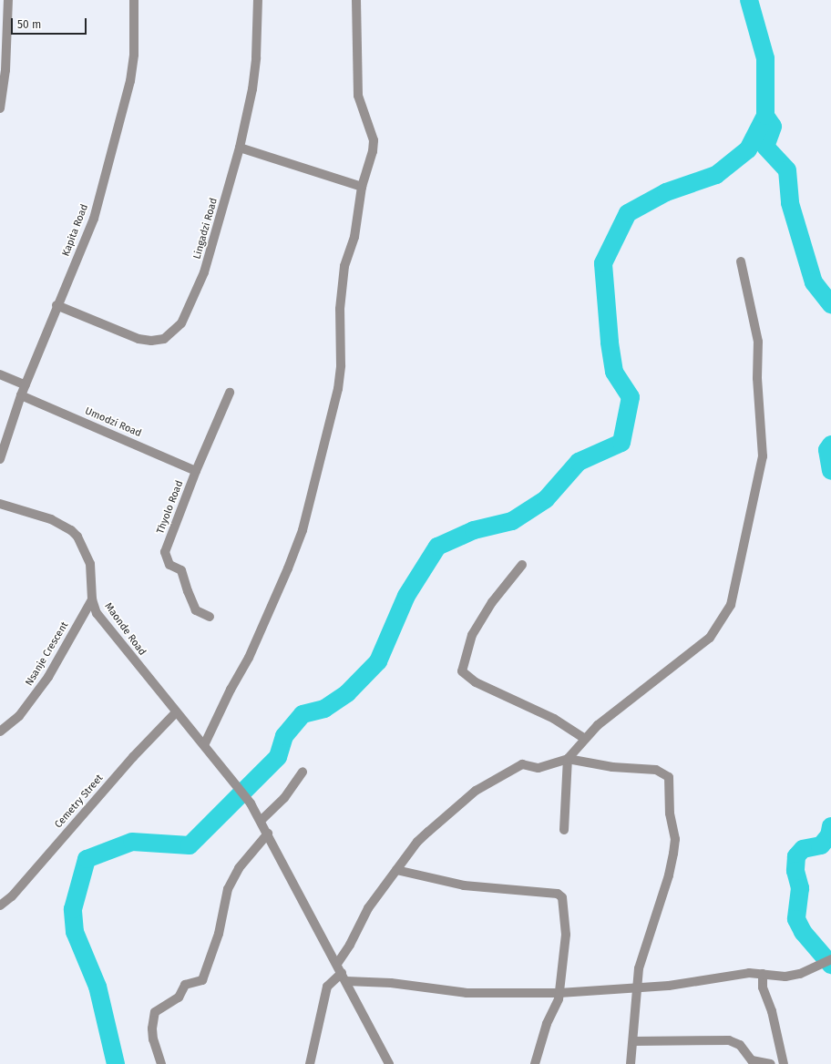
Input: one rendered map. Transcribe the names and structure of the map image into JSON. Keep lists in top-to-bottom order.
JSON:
{
  "streets": {
    "street": [
      "Lingadzi Road",
      "Kapita Road",
      "Umodzi Road",
      "Thyolo Road",
      "Maonde Road",
      "Nsanje Crescent",
      "Cemetry Street"
    ]
  },
  "crossings": [
    ["Lingadzi Road", "Kapita Road"],
    ["Kapita Road", "Umodzi Road"],
    ["Umodzi Road", "Thyolo Road"],
    ["Maonde Road", "Nsanje Crescent"],
    ["Maonde Road", "Cemetry Street"]
  ],
  "scale_bar": "50 m"
}
